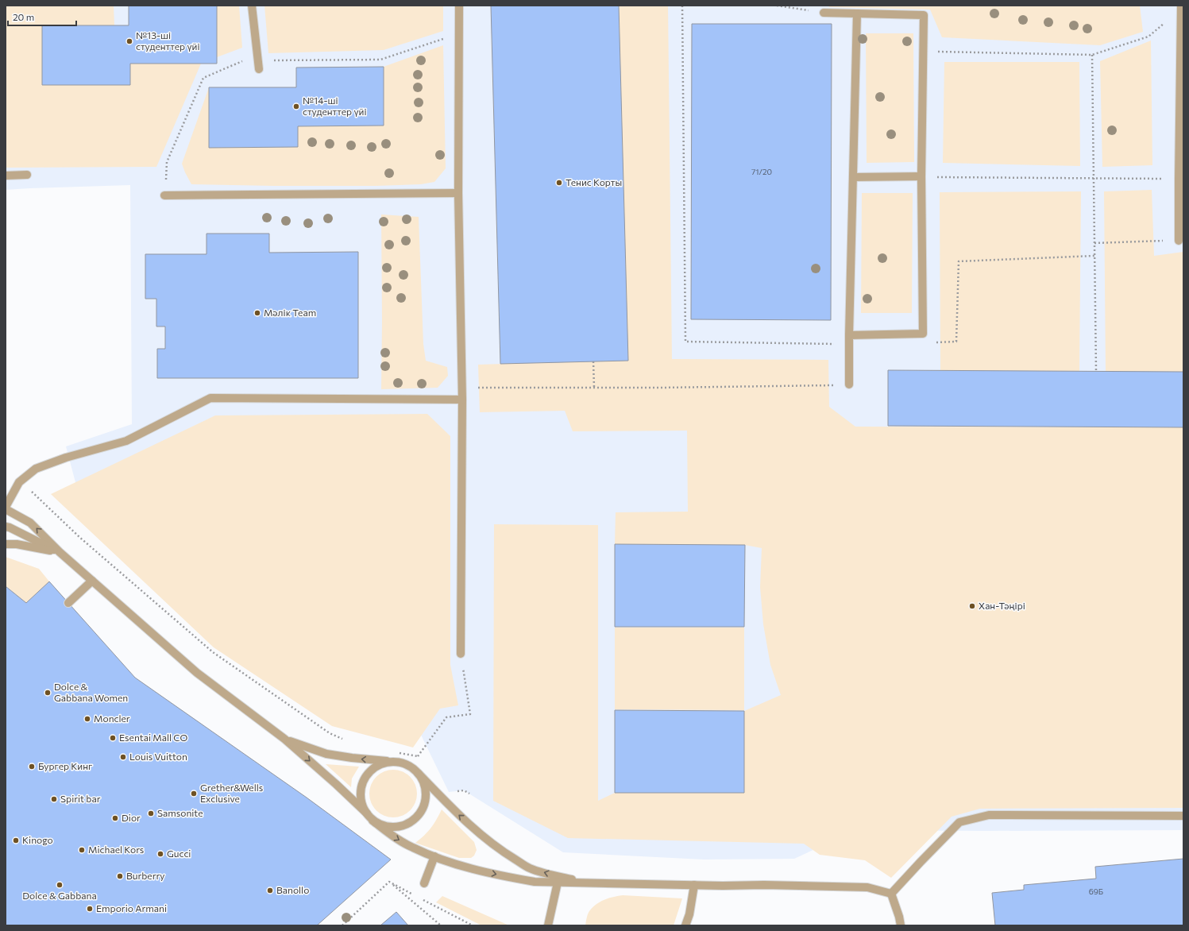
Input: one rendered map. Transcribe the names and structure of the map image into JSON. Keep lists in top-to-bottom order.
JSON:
{
  "places": [
    "№13-ші студенттер үйі",
    "№14-ші студенттер үйі",
    "Тенис Корты",
    "Мәлік Team",
    "Хан-Тәңірі",
    "Dolce & Gabbana Women",
    "Moncler",
    "Esentai Mall СО",
    "Louis Vuitton",
    "Бургер Кинг",
    "Grether&Wells Exclusive",
    "Spirit bar",
    "Samsonite",
    "Dior",
    "Kinogo",
    "Michael Kors",
    "Gucci",
    "Burberry",
    "Dolce & Gabbana",
    "Banollo",
    "Emporio Armani"
  ],
  "house_numbers": ["71/20", "69Б"],
  "scale_bar": "20 m"
}
